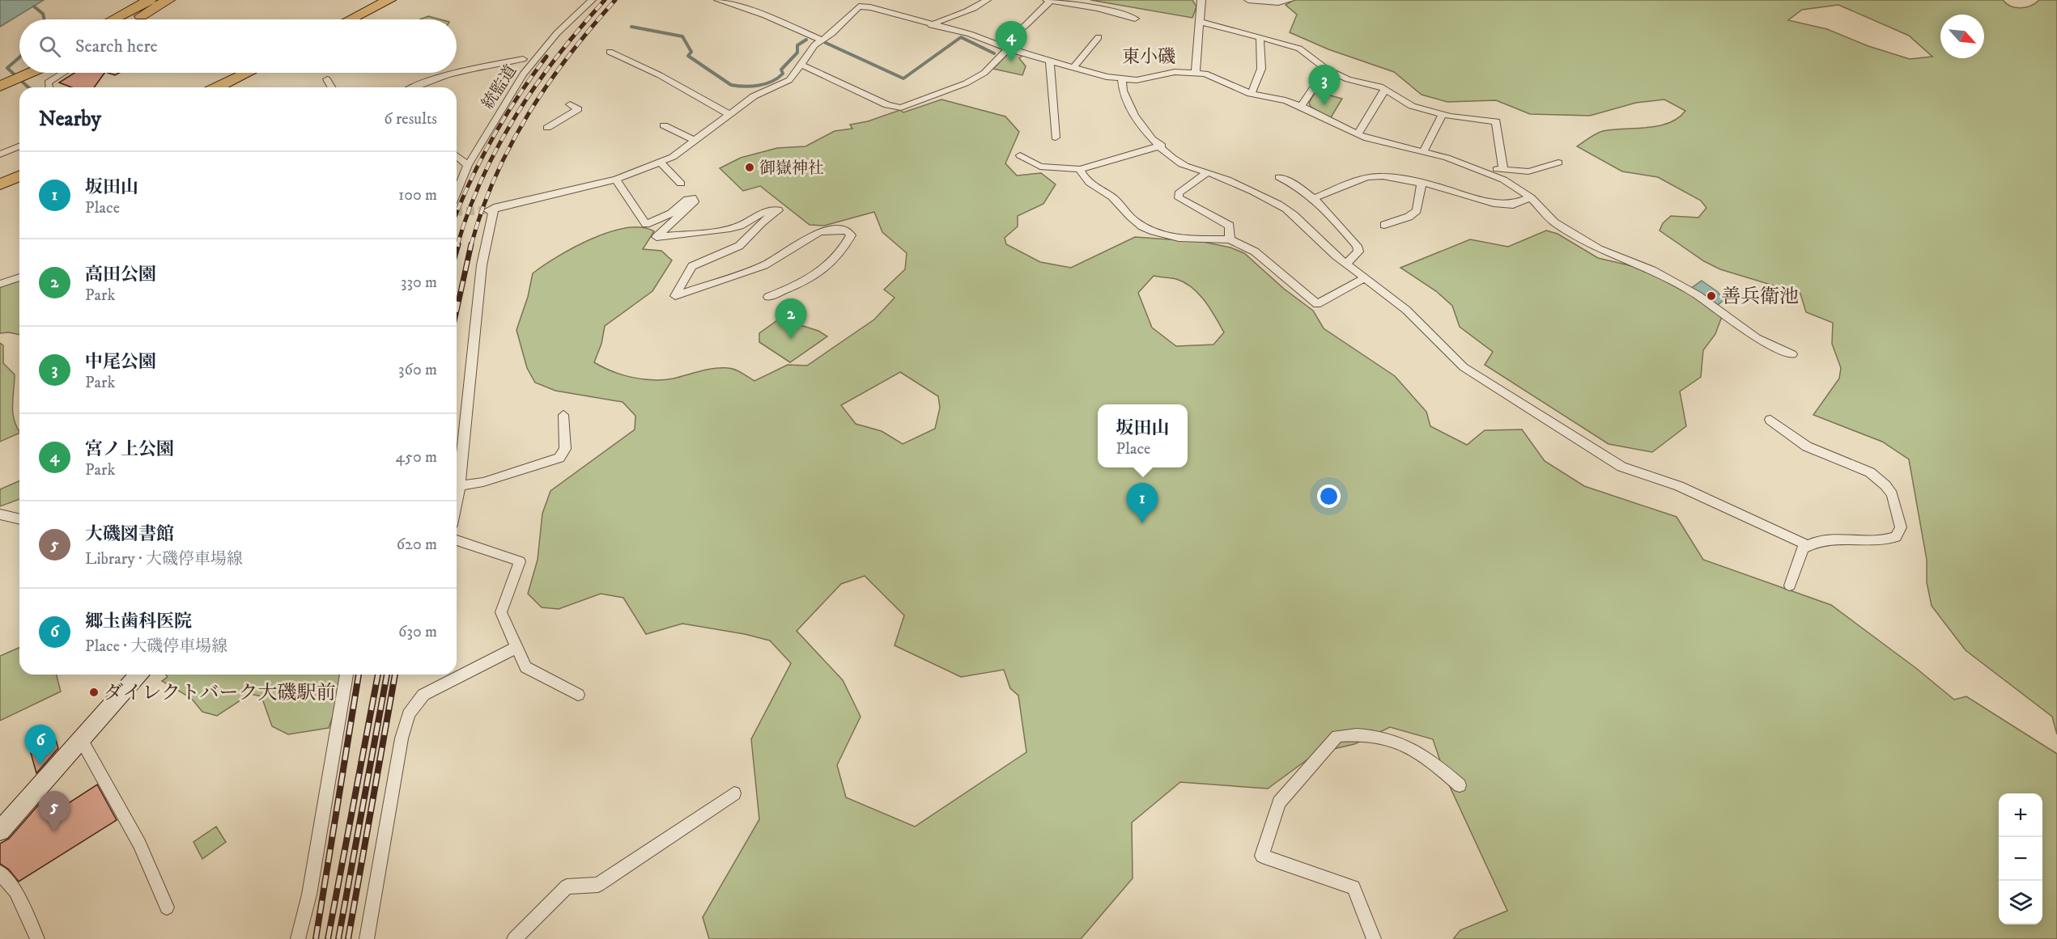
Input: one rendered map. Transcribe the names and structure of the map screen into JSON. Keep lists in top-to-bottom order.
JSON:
{
  "streets": {
    "street": ["統監道"]
  },
  "districts": ["東小磯"],
  "places": ["御嶽神社", "善兵衛池", "ダイレクトバーク大磯駅前"],
  "north": "bottom right",
  "page": {
    "search": "Search here",
    "pins": [
      "4",
      "3",
      "2",
      "1",
      "6",
      "5"
    ],
    "heading": ["Nearby", "6 results"],
    "list": [
      {
        "mark": "1",
        "name": "坂田山",
        "note": "Place",
        "value": "100 m"
      },
      {
        "mark": "2",
        "name": "高田公園",
        "note": "Park",
        "value": "330 m"
      },
      {
        "mark": "3",
        "name": "中尾公園",
        "note": "Park",
        "value": "360 m"
      },
      {
        "mark": "4",
        "name": "宮ノ上公園",
        "note": "Park",
        "value": "450 m"
      },
      {
        "mark": "5",
        "name": "大磯図書館",
        "note": "Library · 大磯停車場線",
        "value": "620 m"
      },
      {
        "mark": "6",
        "name": "郷圡歯科医院",
        "note": "Place · 大磯停車場線",
        "value": "630 m"
      }
    ],
    "popup": ["坂田山", "Place"],
    "map_buttons": ["+", "−"]
  }
}
